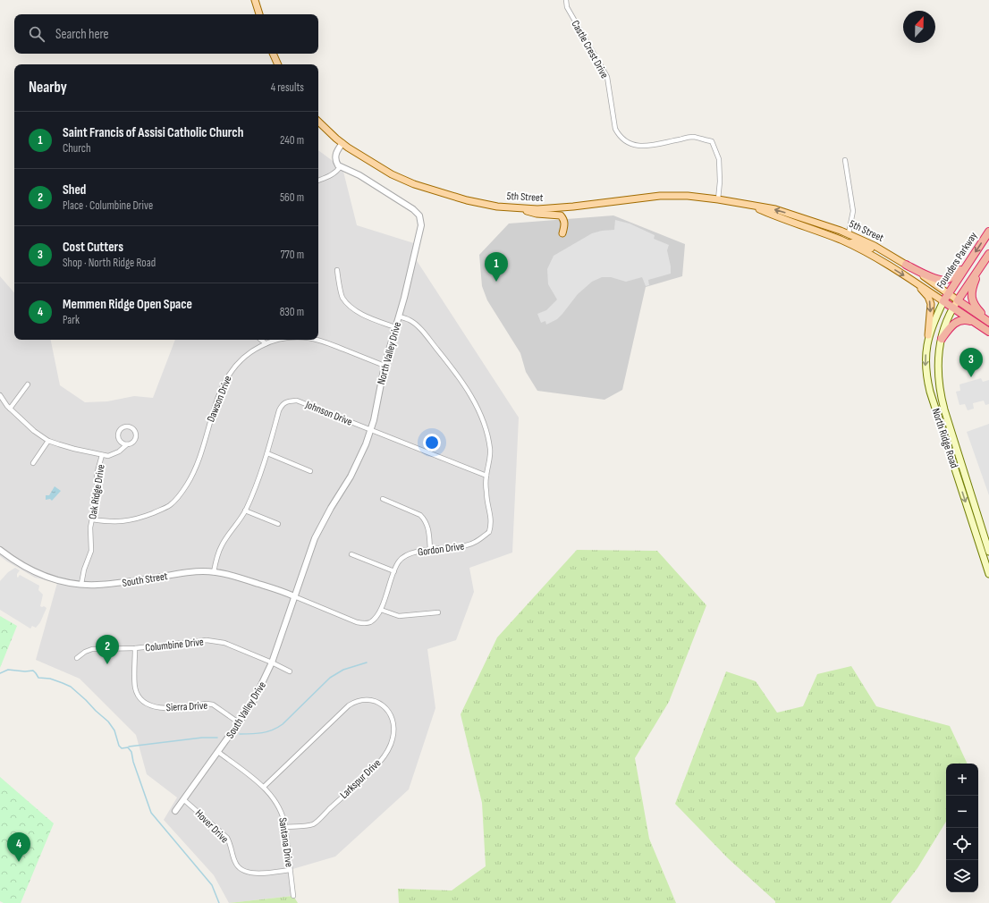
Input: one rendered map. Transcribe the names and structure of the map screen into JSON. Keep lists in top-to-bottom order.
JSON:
{
  "streets": {
    "highway": ["5th Street", "Founders Parkway"],
    "main road": ["North Ridge Road"],
    "street": [
      "Castle Crest Drive",
      "North Valley Drive",
      "Dawson Drive",
      "Johnson Drive",
      "Oak Ridge Drive",
      "Gordon Drive",
      "South Street",
      "Columbine Drive",
      "Sierra Drive",
      "South Valley Drive",
      "Larkspur Drive",
      "Hover Drive",
      "Santana Drive"
    ]
  },
  "crossings": [
    ["Castle Crest Drive", "5th Street"],
    ["5th Street", "Founders Parkway"],
    ["5th Street", "North Ridge Road"],
    ["Founders Parkway", "North Ridge Road"],
    ["North Valley Drive", "Dawson Drive"],
    ["North Valley Drive", "Johnson Drive"],
    ["North Valley Drive", "Gordon Drive"],
    ["North Valley Drive", "South Street"],
    ["North Valley Drive", "South Valley Drive"],
    ["Dawson Drive", "Oak Ridge Drive"],
    ["Johnson Drive", "Gordon Drive"],
    ["Johnson Drive", "South Street"],
    ["Oak Ridge Drive", "South Street"],
    ["Gordon Drive", "South Street"],
    ["Gordon Drive", "South Valley Drive"],
    ["South Street", "South Valley Drive"],
    ["Columbine Drive", "Sierra Drive"],
    ["Columbine Drive", "South Valley Drive"],
    ["Sierra Drive", "South Valley Drive"],
    ["South Valley Drive", "Hover Drive"],
    ["South Valley Drive", "Santana Drive"],
    ["Larkspur Drive", "Santana Drive"],
    ["Hover Drive", "Santana Drive"]
  ],
  "north": "top",
  "page": {
    "search": "Search here",
    "heading": ["Nearby", "4 results"],
    "list": [
      {
        "mark": "1",
        "name": "Saint Francis of Assisi Catholic Church",
        "note": "Church",
        "value": "240 m"
      },
      {
        "mark": "2",
        "name": "Shed",
        "note": "Place · Columbine Drive",
        "value": "560 m"
      },
      {
        "mark": "3",
        "name": "Cost Cutters",
        "note": "Shop · North Ridge Road",
        "value": "770 m"
      },
      {
        "mark": "4",
        "name": "Memmen Ridge Open Space",
        "note": "Park",
        "value": "830 m"
      }
    ],
    "pins": [
      "1",
      "3",
      "2",
      "4"
    ],
    "map_buttons": ["+", "−"]
  }
}
